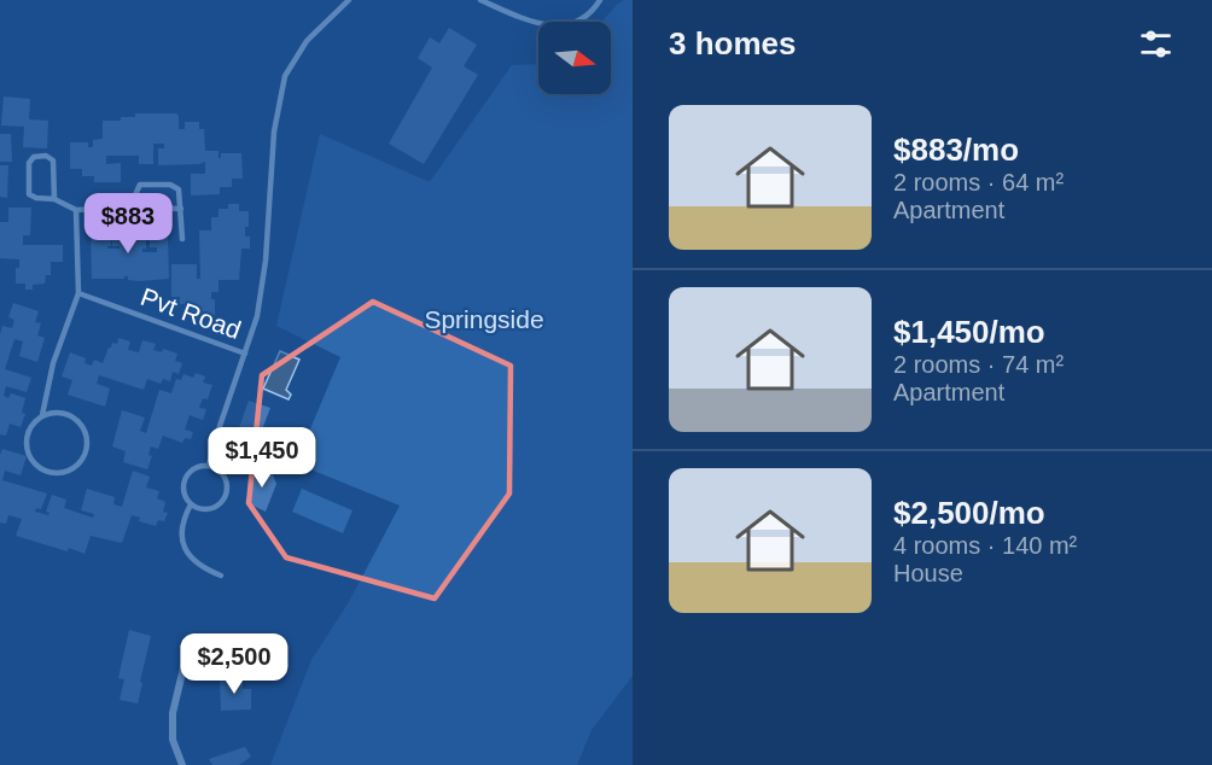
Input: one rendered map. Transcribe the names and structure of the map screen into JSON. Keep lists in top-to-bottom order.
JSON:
{
  "streets": {
    "lane": ["Pvt Road"]
  },
  "parks": ["Springside"],
  "north": "right",
  "page": {
    "heading": "3 homes",
    "list": [
      {
        "name": "$883/mo",
        "note": "2 rooms · 64 m² · Apartment"
      },
      {
        "name": "$1,450/mo",
        "note": "2 rooms · 74 m² · Apartment"
      },
      {
        "name": "$2,500/mo",
        "note": "4 rooms · 140 m² · House"
      }
    ],
    "price": ["$883", "$1,450", "$2,500"]
  }
}
